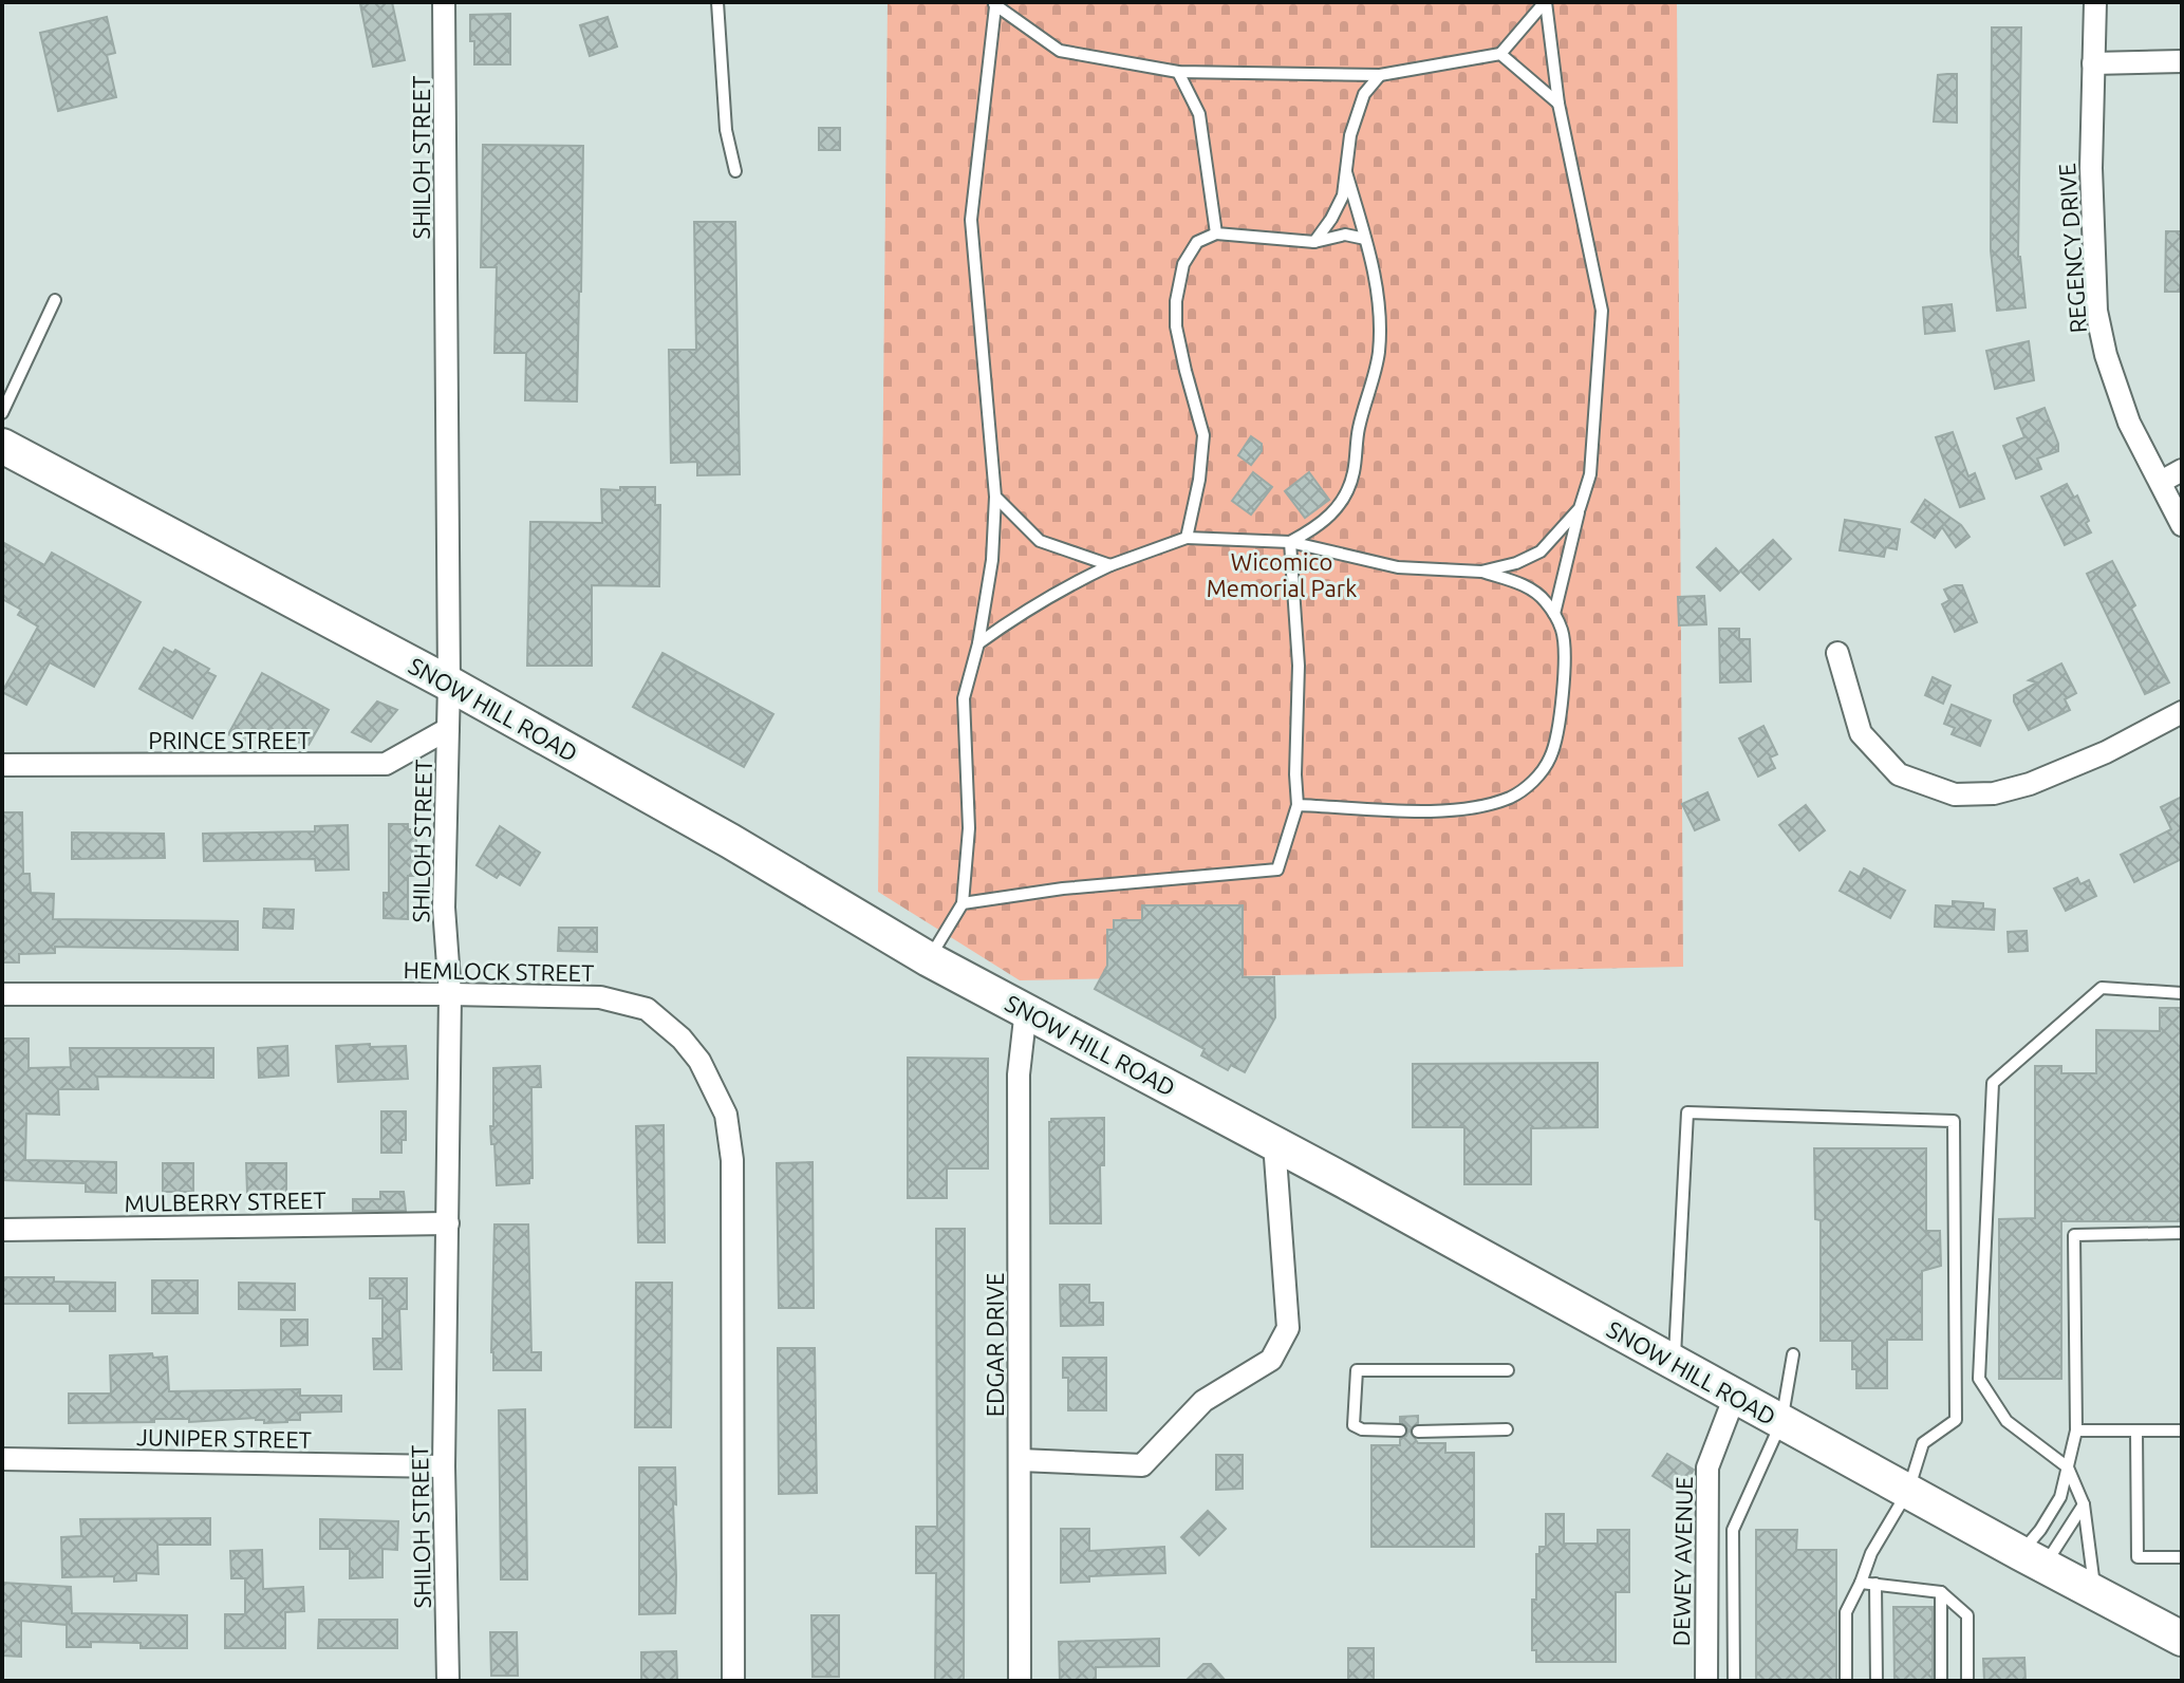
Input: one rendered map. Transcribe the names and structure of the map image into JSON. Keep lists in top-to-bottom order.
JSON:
{
  "streets": {
    "main road": ["SNOW HILL ROAD"],
    "street": [
      "SHILOH STREET",
      "REGENCY DRIVE",
      "PRINCE STREET",
      "HEMLOCK STREET",
      "MULBERRY STREET",
      "EDGAR DRIVE",
      "JUNIPER STREET",
      "DEWEY AVENUE"
    ]
  },
  "crossings": [
    ["SHILOH STREET", "SNOW HILL ROAD"],
    ["SHILOH STREET", "PRINCE STREET"],
    ["SHILOH STREET", "HEMLOCK STREET"],
    ["SHILOH STREET", "MULBERRY STREET"],
    ["SHILOH STREET", "JUNIPER STREET"],
    ["SNOW HILL ROAD", "EDGAR DRIVE"],
    ["SNOW HILL ROAD", "DEWEY AVENUE"]
  ],
  "parks": ["Wicomico Memorial Park"]
}
